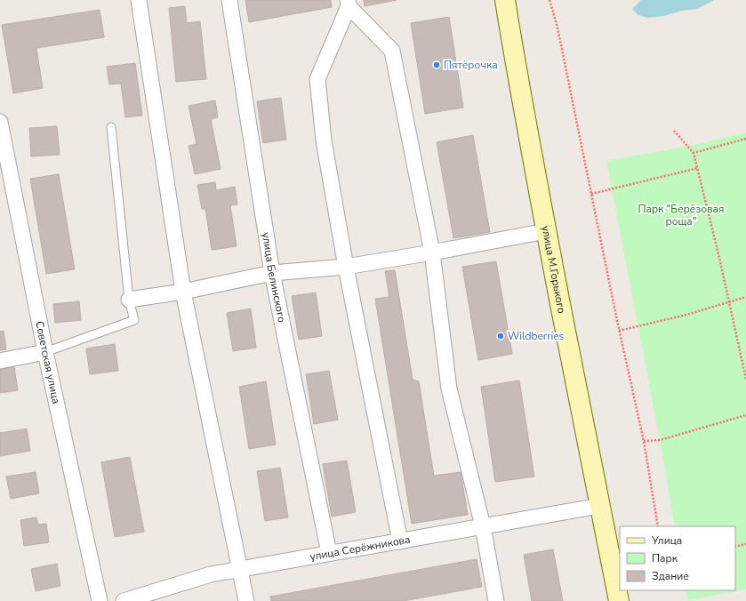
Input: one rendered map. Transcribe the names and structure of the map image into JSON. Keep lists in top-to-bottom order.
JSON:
{
  "streets": {
    "main road": ["улица М.Горького"],
    "street": ["улица Белинского", "Советская улица", "улица Серёжникова"]
  },
  "crossings": [
    ["улица М.Горького", "улица Серёжникова"],
    ["улица Белинского", "улица Серёжникова"]
  ],
  "parks": ["Парк \"Берёзовая роща\""],
  "places": ["Пятёрочка", "Wildberries"],
  "legend": ["Улица", "Парк", "Здание"]
}
